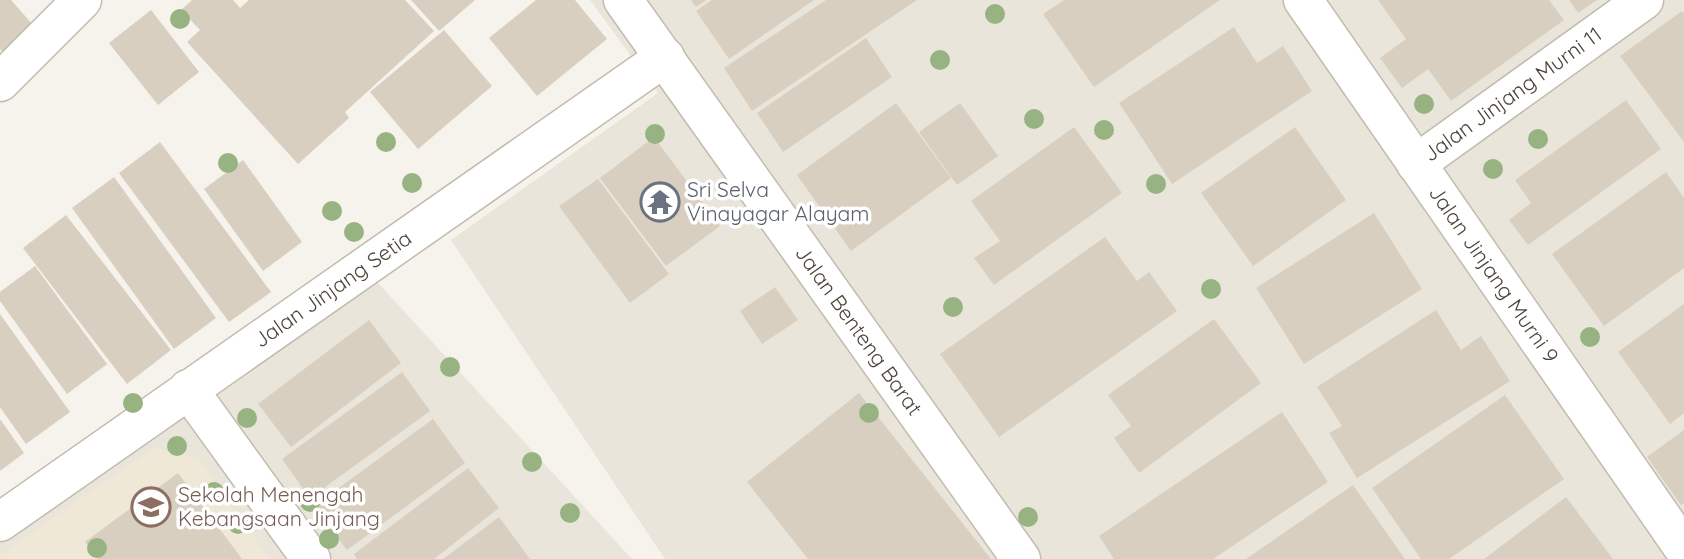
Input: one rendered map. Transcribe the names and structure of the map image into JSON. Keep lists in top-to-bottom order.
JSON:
{
  "streets": {
    "street": [
      "Jalan Jinjang Murni 11",
      "Jalan Jinjang Murni 9",
      "Jalan Jinjang Setia",
      "Jalan Benteng Barat"
    ]
  },
  "crossings": [
    ["Jalan Jinjang Murni 11", "Jalan Jinjang Murni 9"],
    ["Jalan Jinjang Setia", "Jalan Benteng Barat"]
  ],
  "places": {
    "temple": ["Sri Selva Vinayagar Alayam"],
    "school or university": ["Sekolah Menengah Kebangsaan Jinjang"]
  }
}
